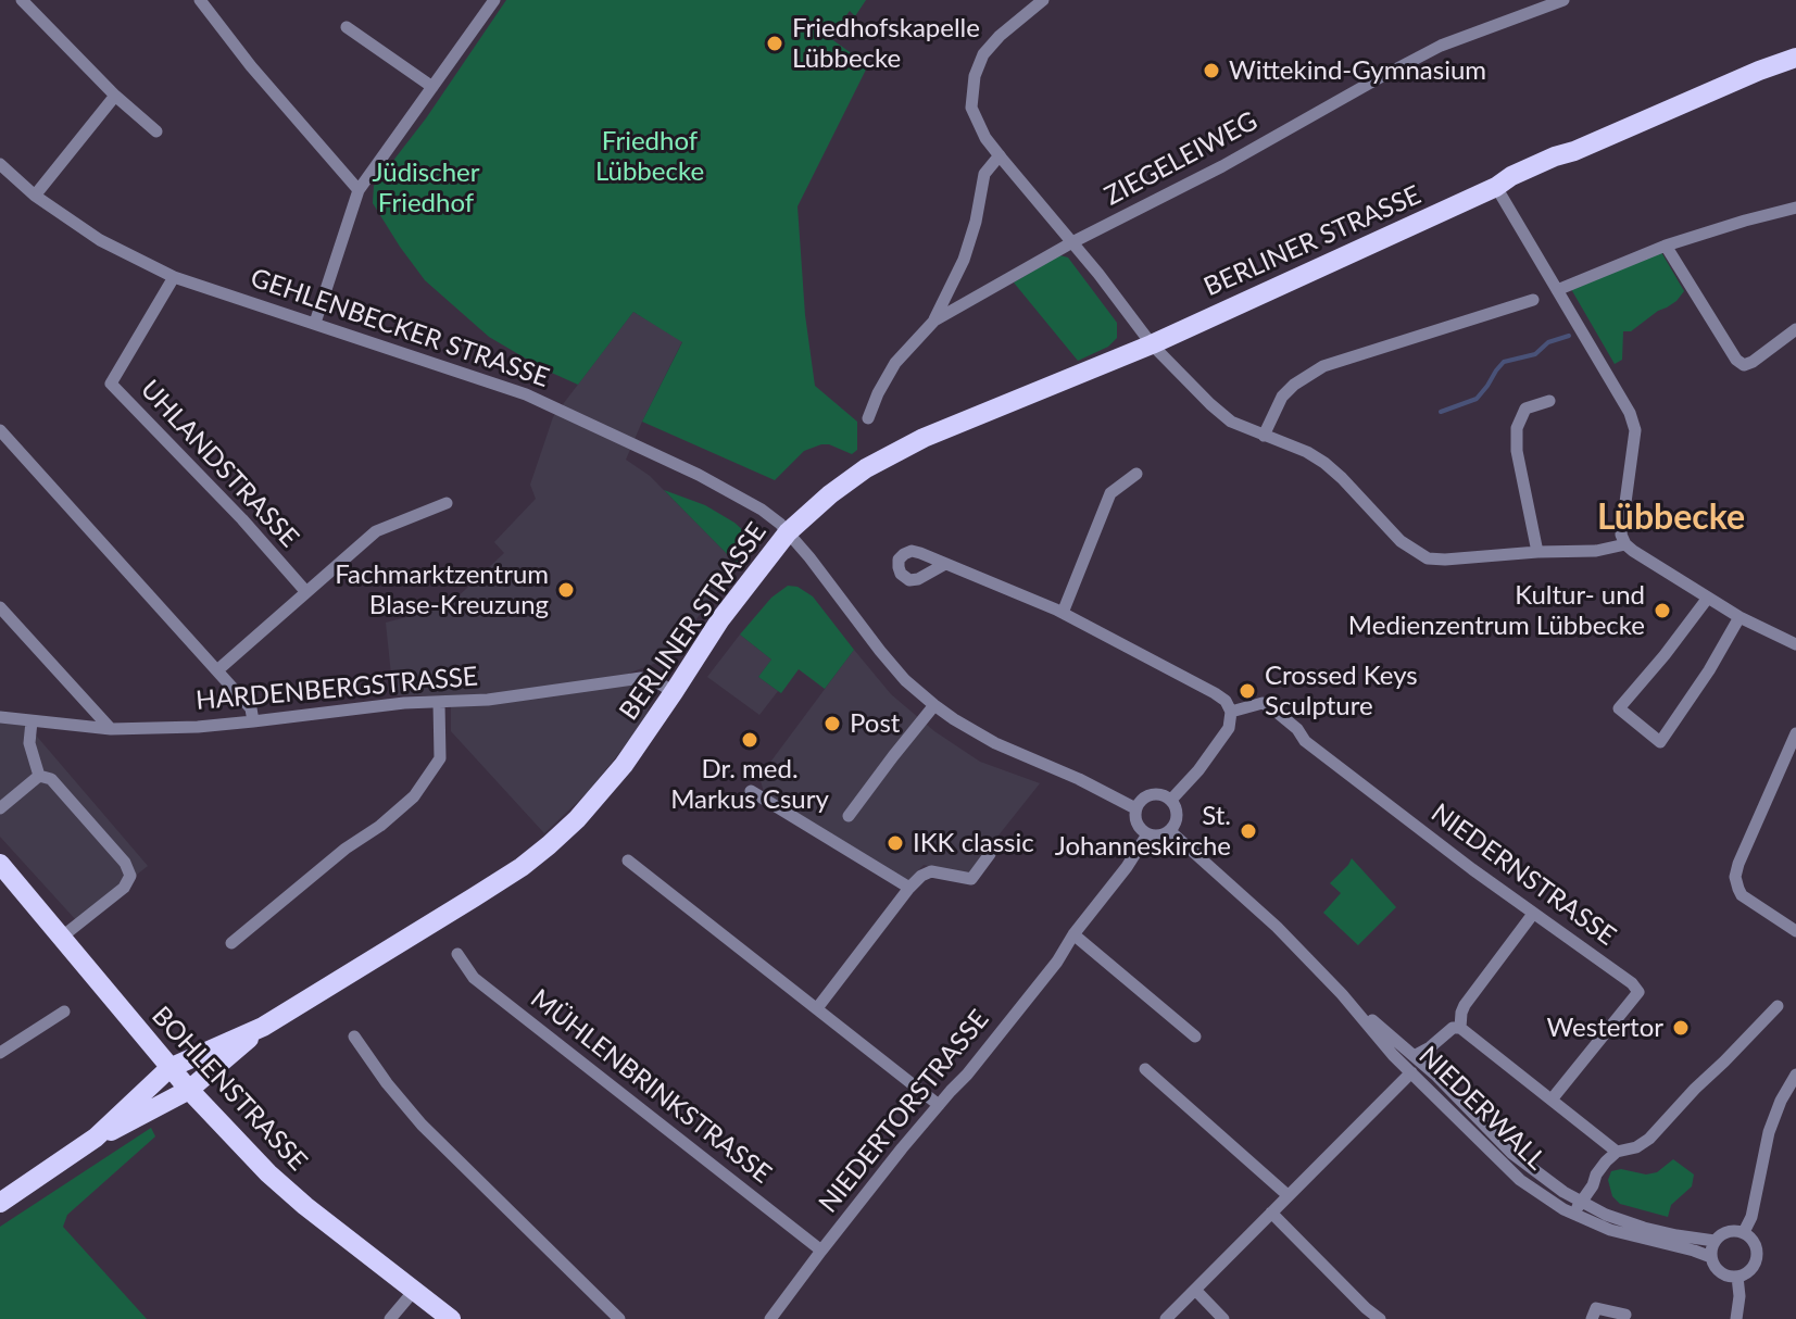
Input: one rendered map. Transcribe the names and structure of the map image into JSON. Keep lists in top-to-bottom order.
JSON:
{
  "streets": {
    "main road": ["BERLINER STRASSE", "BOHLENSTRASSE"],
    "street": [
      "ZIEGELEIWEG",
      "GEHLENBECKER STRASSE",
      "UHLANDSTRASSE",
      "HARDENBERGSTRASSE",
      "NIEDERNSTRASSE",
      "MÜHLENBRINKSTRASSE",
      "NIEDERWALL",
      "NIEDERTORSTRASSE"
    ]
  },
  "crossings": [
    ["BERLINER STRASSE", "GEHLENBECKER STRASSE"],
    ["BERLINER STRASSE", "HARDENBERGSTRASSE"],
    ["BERLINER STRASSE", "BOHLENSTRASSE"],
    ["GEHLENBECKER STRASSE", "UHLANDSTRASSE"],
    ["MÜHLENBRINKSTRASSE", "NIEDERTORSTRASSE"],
    ["NIEDERWALL", "NIEDERTORSTRASSE"]
  ],
  "districts": ["Lübbecke"],
  "parks": ["Friedhof Lübbecke", "Jüdischer Friedhof"],
  "places": [
    "Friedhofskapelle Lübbecke",
    "Wittekind-Gymnasium",
    "Fachmarktzentrum Blase-Kreuzung",
    "Kultur- und Medienzentrum Lübbecke",
    "Crossed Keys Sculpture",
    "Post",
    "Dr. med. Markus Csury",
    "St. Johanneskirche",
    "IKK classic",
    "Westertor"
  ]
}
